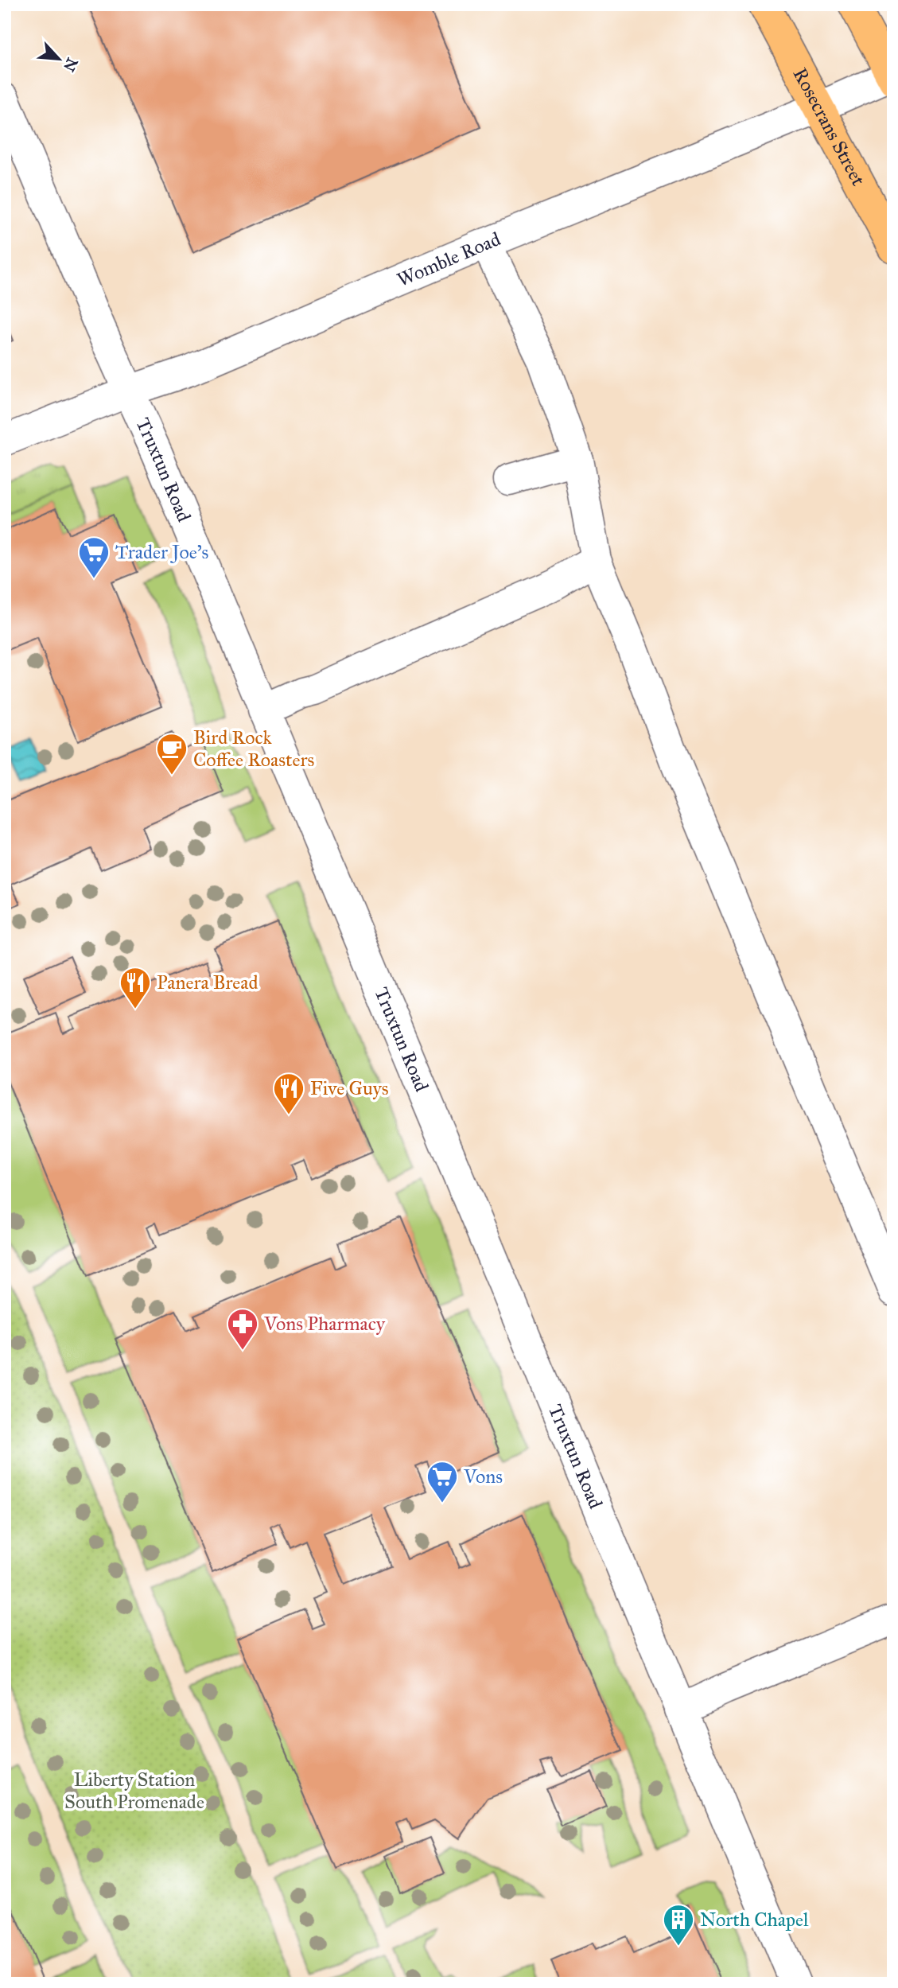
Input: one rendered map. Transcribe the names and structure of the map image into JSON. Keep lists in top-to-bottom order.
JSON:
{
  "streets": {
    "main road": ["Rosecrans Street"],
    "street": ["Womble Road", "Truxtun Road"]
  },
  "crossings": [
    ["Rosecrans Street", "Womble Road"],
    ["Womble Road", "Truxtun Road"]
  ],
  "parks": ["Liberty Station South Promenade"],
  "places": {
    "supermarket": ["Trader Joe's", "Vons"],
    "cafe": ["Bird Rock Coffee Roasters"],
    "restaurant": ["Panera Bread", "Five Guys"],
    "pharmacy": ["Vons Pharmacy"],
    "building": ["North Chapel"]
  },
  "north": "bottom right"
}
